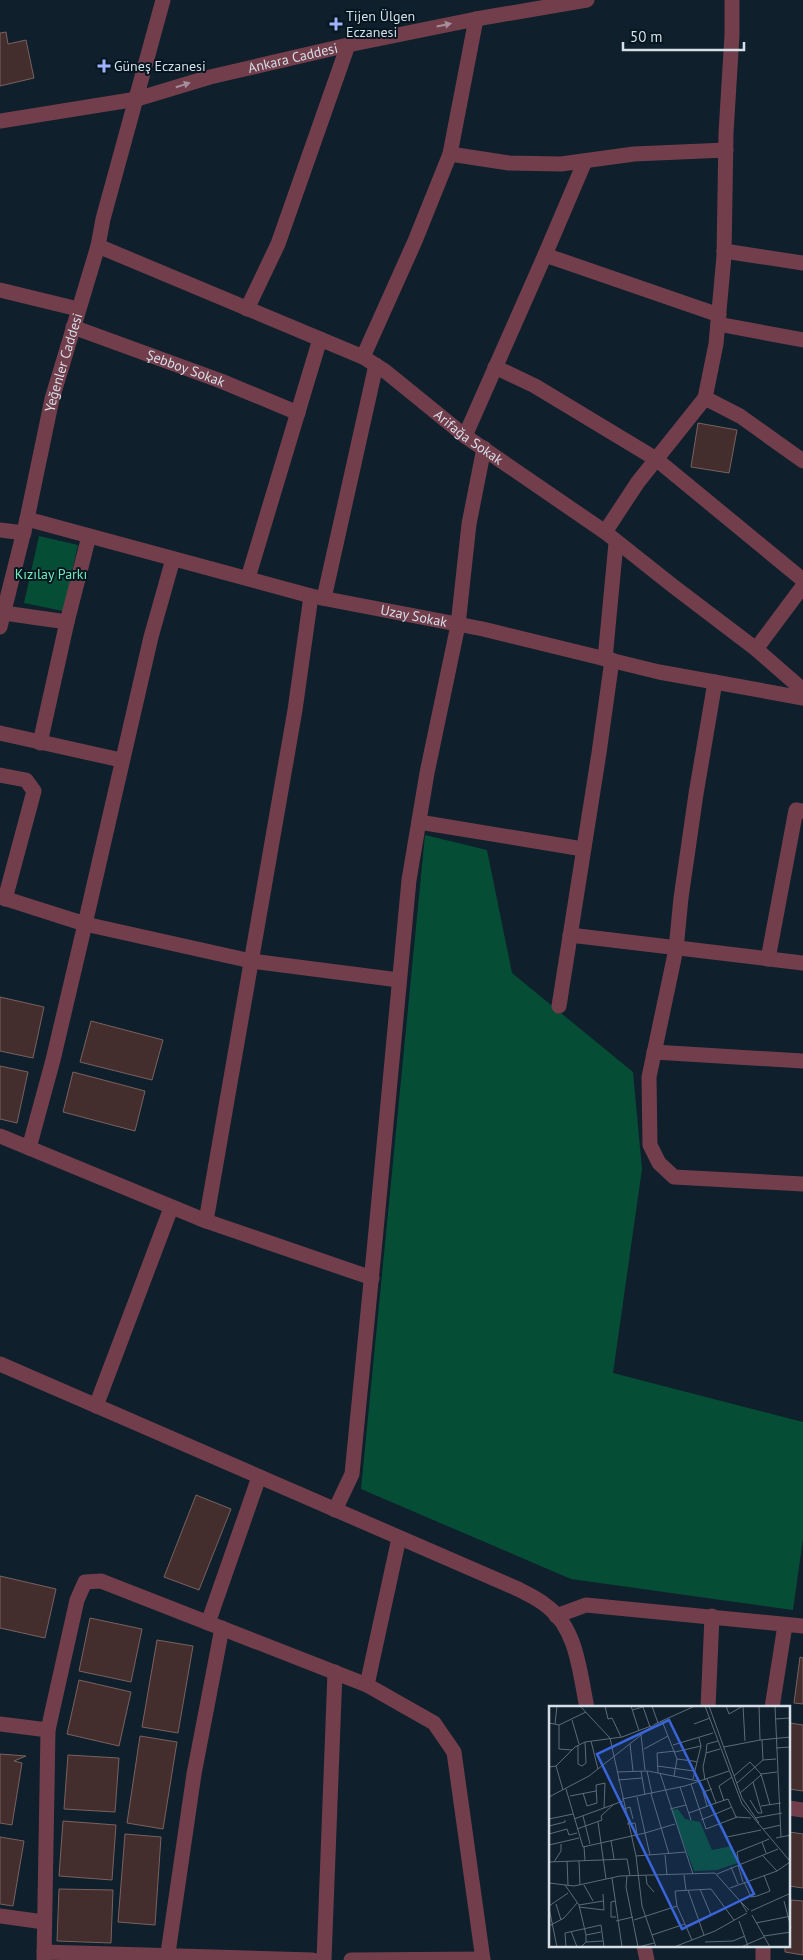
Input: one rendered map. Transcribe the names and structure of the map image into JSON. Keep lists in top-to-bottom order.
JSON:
{
  "streets": {
    "street": [
      "Ankara Caddesi",
      "Yeğenler Caddesi",
      "Şebboy Sokak",
      "Arifağa Sokak",
      "Uzay Sokak"
    ]
  },
  "crossings": [
    ["Ankara Caddesi", "Yeğenler Caddesi"],
    ["Yeğenler Caddesi", "Şebboy Sokak"],
    ["Yeğenler Caddesi", "Arifağa Sokak"],
    ["Yeğenler Caddesi", "Uzay Sokak"]
  ],
  "one_way": ["Ankara Caddesi"],
  "parks": ["Kızılay Parkı"],
  "places": {
    "health": ["Tijen Ülgen Eczanesi", "Güneş Eczanesi"]
  },
  "scale_bar": "50 m"
}
